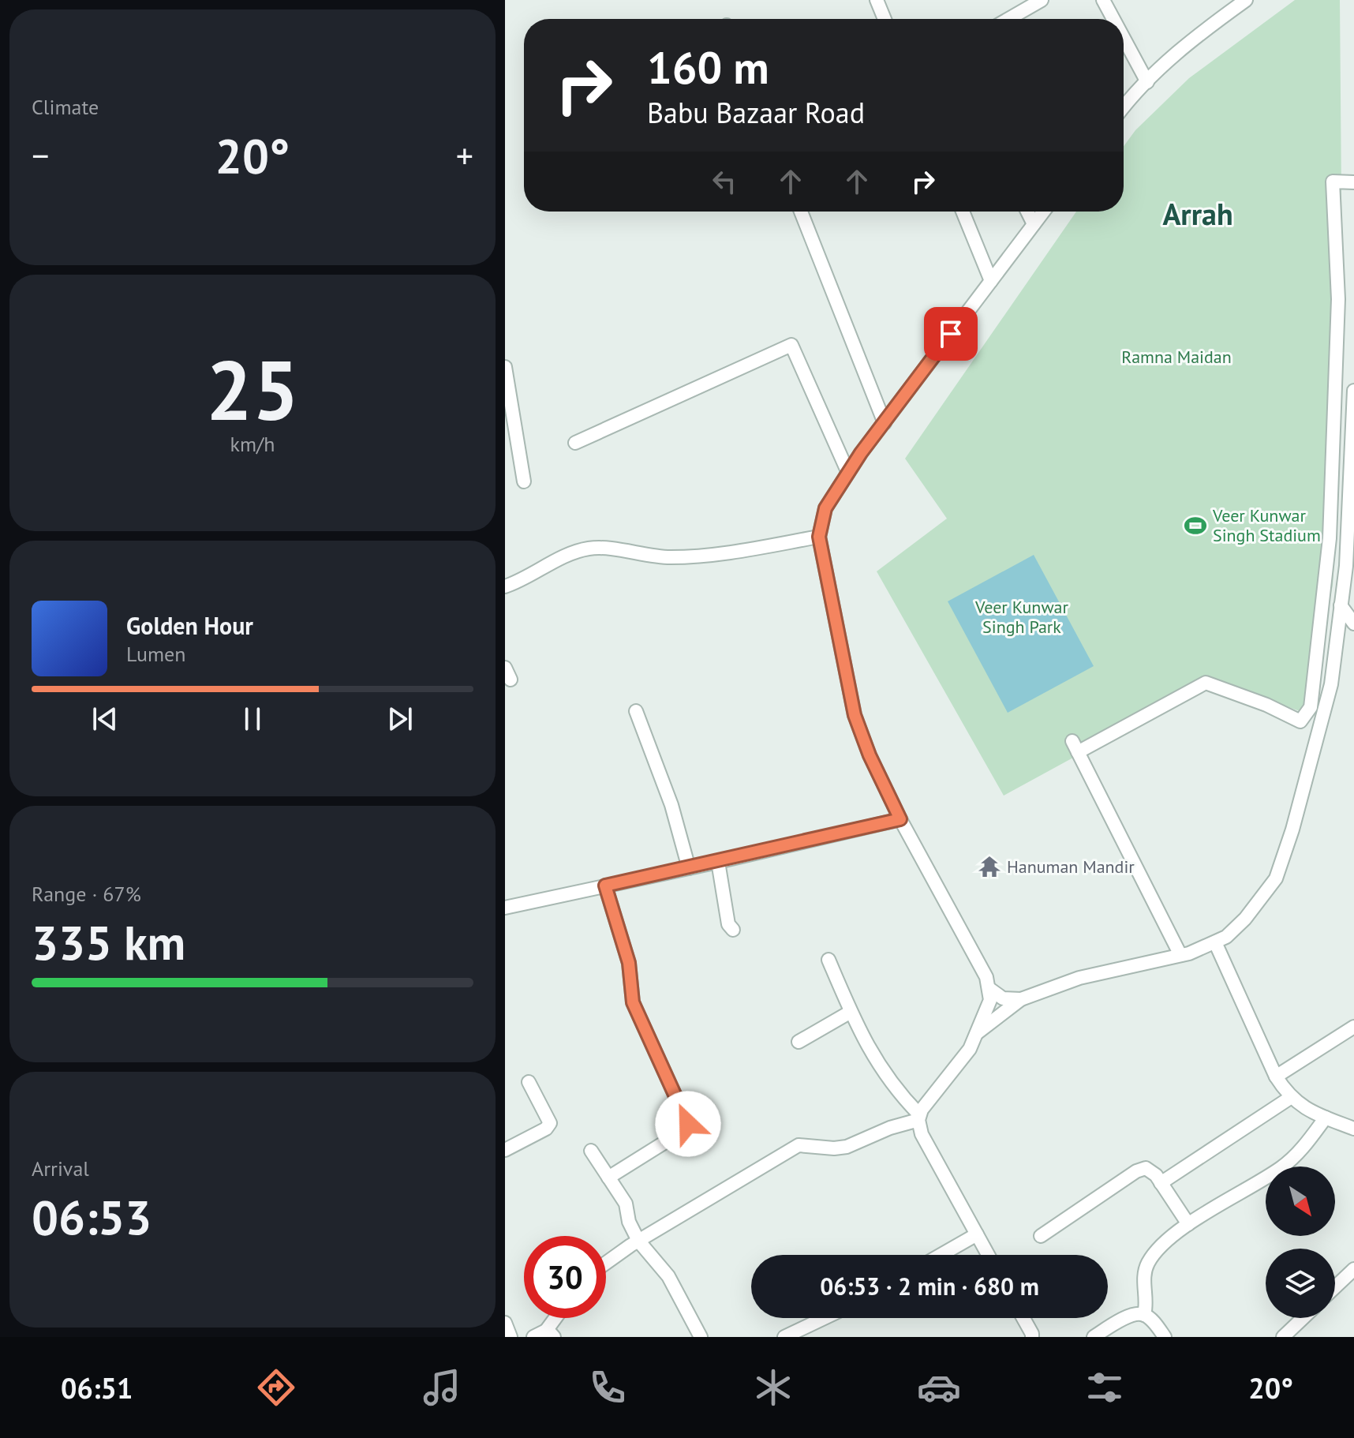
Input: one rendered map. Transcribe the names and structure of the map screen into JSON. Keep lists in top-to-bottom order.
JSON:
{
  "districts": ["Arrah"],
  "parks": ["Ramna Maidan", "Veer Kunwar Singh Park"],
  "places": {
    "sports": ["Veer Kunwar Singh Stadium"],
    "temple": ["Hanuman Mandir"]
  },
  "north": "bottom right",
  "page": {
    "tile": [
      "Climate",
      ["25", "km/h"],
      ["Range · 67%", "335 km"],
      ["Arrival", "06:53"]
    ],
    "turn": ["160 m", "Babu Bazaar Road"],
    "heat": ["−", "20°", "+"],
    "song": ["Golden Hour", "Lumen"],
    "limit": "30",
    "trip": "06:53 · 2 min · 680 m",
    "tabs": ["06:51", "20°"]
  }
}
